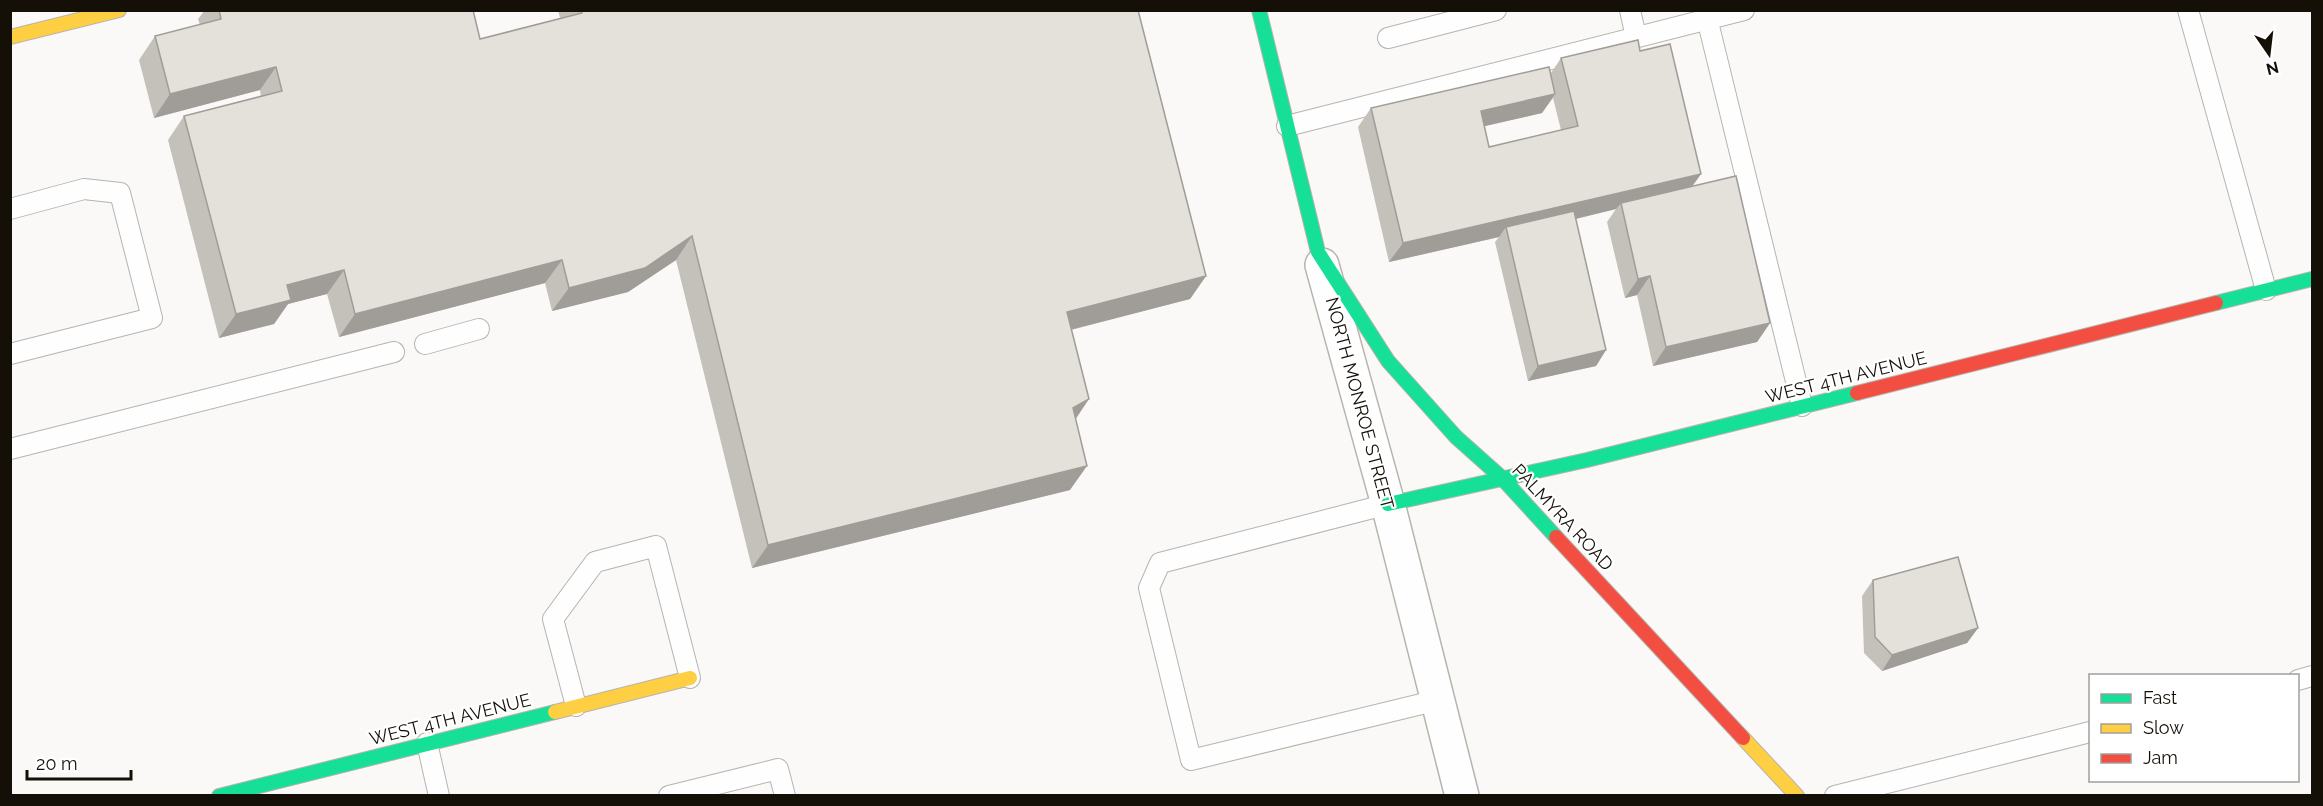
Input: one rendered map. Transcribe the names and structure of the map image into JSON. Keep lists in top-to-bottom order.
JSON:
{
  "streets": {
    "street": ["WEST 4TH AVENUE", "NORTH MONROE STREET", "PALMYRA ROAD"]
  },
  "crossings": [
    ["WEST 4TH AVENUE", "NORTH MONROE STREET"],
    ["WEST 4TH AVENUE", "PALMYRA ROAD"],
    ["NORTH MONROE STREET", "PALMYRA ROAD"]
  ],
  "legend": ["Fast", "Slow", "Jam"],
  "scale_bar": "20 m",
  "north": "bottom"
}
